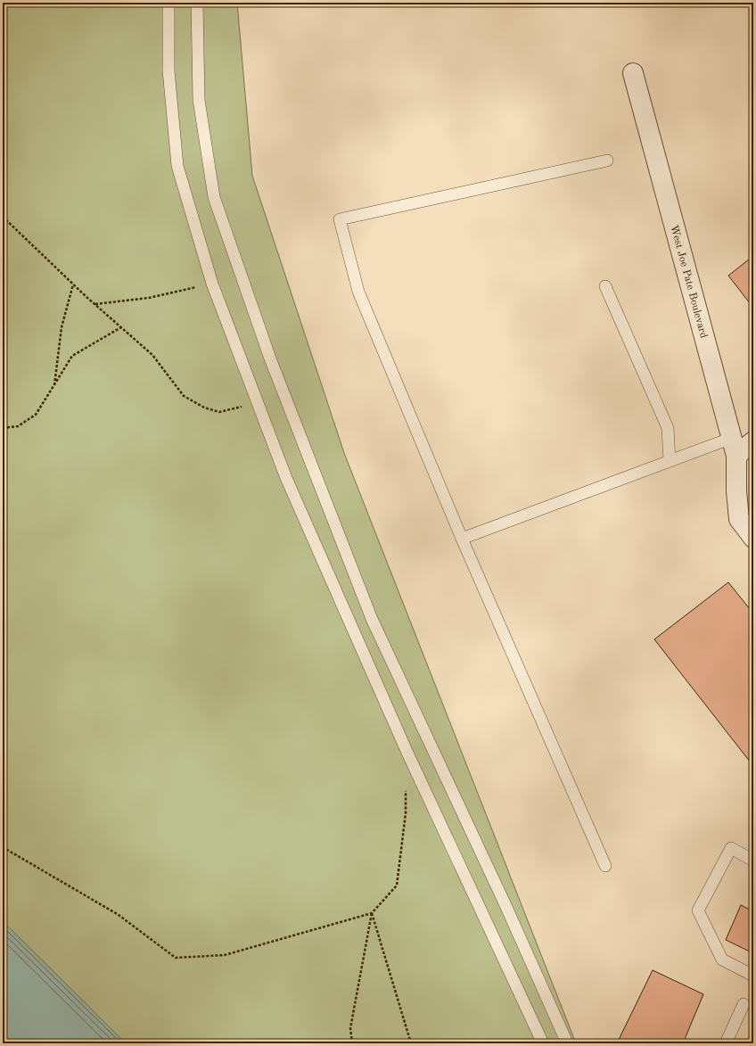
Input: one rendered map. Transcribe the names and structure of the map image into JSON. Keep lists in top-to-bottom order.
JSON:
{
  "streets": {
    "street": ["West Joe Pate Boulevard"]
  }
}
